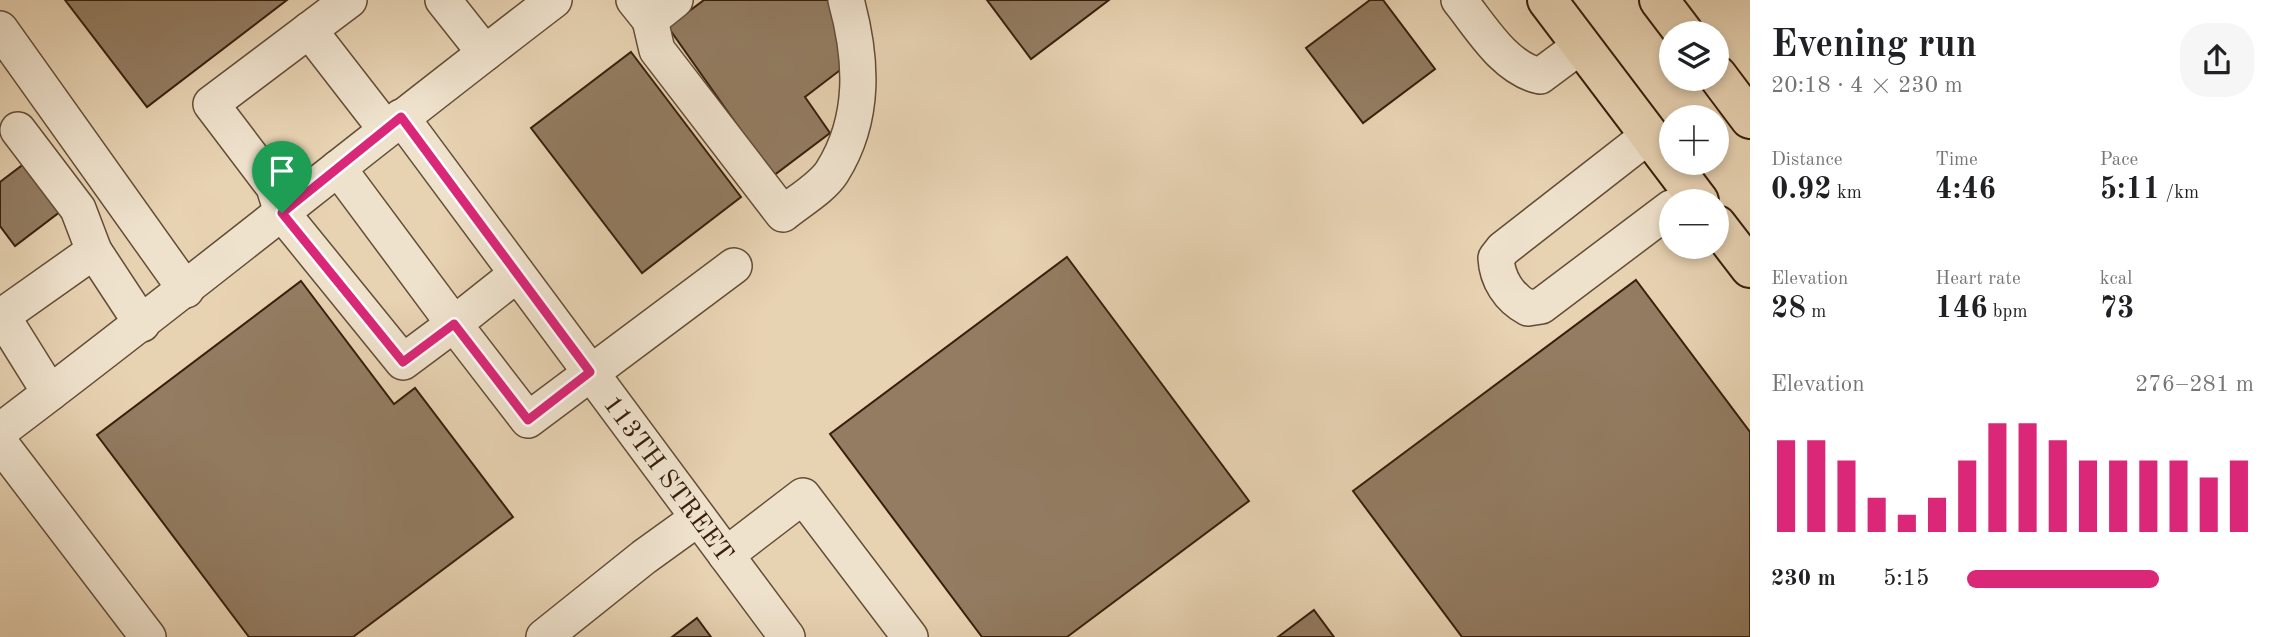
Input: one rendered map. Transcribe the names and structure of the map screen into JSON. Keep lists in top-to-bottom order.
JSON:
{
  "streets": {
    "street": ["113TH STREET"]
  },
  "page": {
    "heading": ["Evening run", "20:18 · 4 × 230 m"],
    "map_buttons": ["+", "−"],
    "stats": [
      ["Distance", "0.92 km"],
      ["Time", "4:46"],
      ["Pace", "5:11 /km"],
      ["Elevation", "28 m"],
      ["Heart rate", "146 bpm"],
      ["kcal", "73"]
    ],
    "chart": ["Elevation", "276–281 m"],
    "list": [
      {
        "name": "230 m",
        "note": "5:15"
      }
    ]
  }
}
